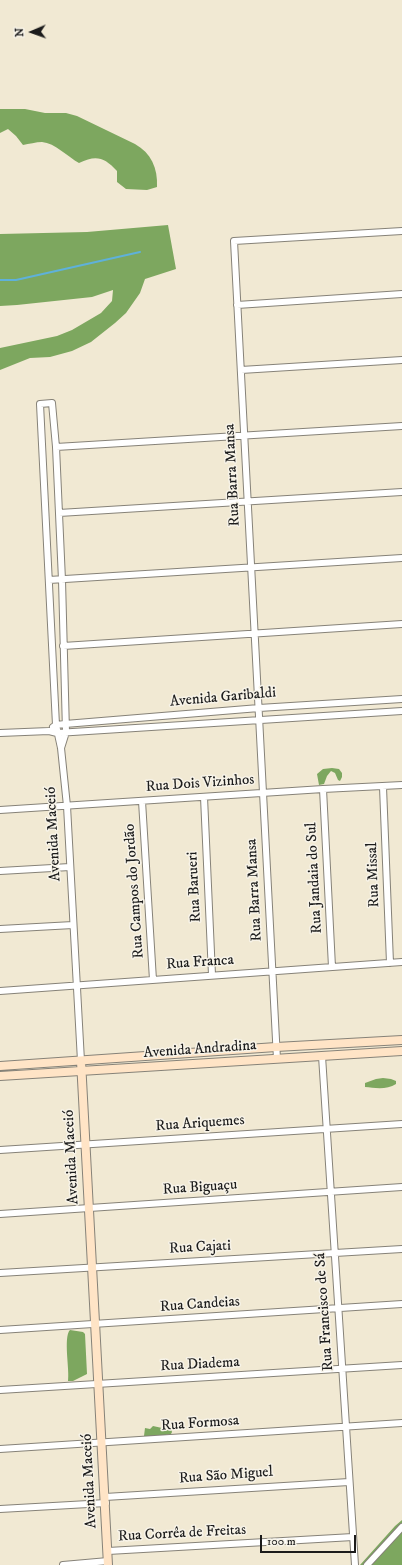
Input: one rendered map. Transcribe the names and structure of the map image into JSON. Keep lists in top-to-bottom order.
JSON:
{
  "streets": {
    "main road": ["Avenida Maceió", "Avenida Andradina"],
    "street": [
      "Rua Barra Mansa",
      "Avenida Garibaldi",
      "Rua Dois Vizinhos",
      "Rua Missal",
      "Rua Jandaia do Sul",
      "Rua Barueri",
      "Rua Campos do Jordão",
      "Rua Franca",
      "Rua Ariquemes",
      "Rua Biguaçu",
      "Rua Cajati",
      "Rua Candeias",
      "Rua Francisco de Sá",
      "Rua Diadema",
      "Rua Formosa",
      "Rua São Miguel",
      "Rua Corrêa de Freitas"
    ]
  },
  "crossings": [
    ["Rua Barra Mansa", "Avenida Garibaldi"],
    ["Rua Barra Mansa", "Rua Dois Vizinhos"],
    ["Rua Barra Mansa", "Rua Franca"],
    ["Rua Barra Mansa", "Avenida Andradina"],
    ["Avenida Garibaldi", "Avenida Maceió"],
    ["Rua Dois Vizinhos", "Avenida Maceió"],
    ["Rua Dois Vizinhos", "Rua Missal"],
    ["Rua Dois Vizinhos", "Rua Jandaia do Sul"],
    ["Rua Dois Vizinhos", "Rua Barueri"],
    ["Rua Dois Vizinhos", "Rua Campos do Jordão"],
    ["Avenida Maceió", "Rua Franca"],
    ["Avenida Maceió", "Avenida Andradina"],
    ["Avenida Maceió", "Rua Ariquemes"],
    ["Avenida Maceió", "Rua Biguaçu"],
    ["Avenida Maceió", "Rua Cajati"],
    ["Avenida Maceió", "Rua Candeias"],
    ["Avenida Maceió", "Rua Diadema"],
    ["Avenida Maceió", "Rua Formosa"],
    ["Avenida Maceió", "Rua São Miguel"],
    ["Avenida Maceió", "Rua Corrêa de Freitas"],
    ["Rua Missal", "Rua Franca"],
    ["Rua Jandaia do Sul", "Rua Franca"],
    ["Rua Barueri", "Rua Franca"],
    ["Rua Campos do Jordão", "Rua Franca"],
    ["Avenida Andradina", "Rua Francisco de Sá"],
    ["Rua Ariquemes", "Rua Francisco de Sá"],
    ["Rua Biguaçu", "Rua Francisco de Sá"],
    ["Rua Cajati", "Rua Francisco de Sá"],
    ["Rua Candeias", "Rua Francisco de Sá"],
    ["Rua Francisco de Sá", "Rua Diadema"],
    ["Rua Francisco de Sá", "Rua Formosa"],
    ["Rua Francisco de Sá", "Rua São Miguel"],
    ["Rua Francisco de Sá", "Rua Corrêa de Freitas"]
  ],
  "scale_bar": "100 m",
  "north": "left"
}
